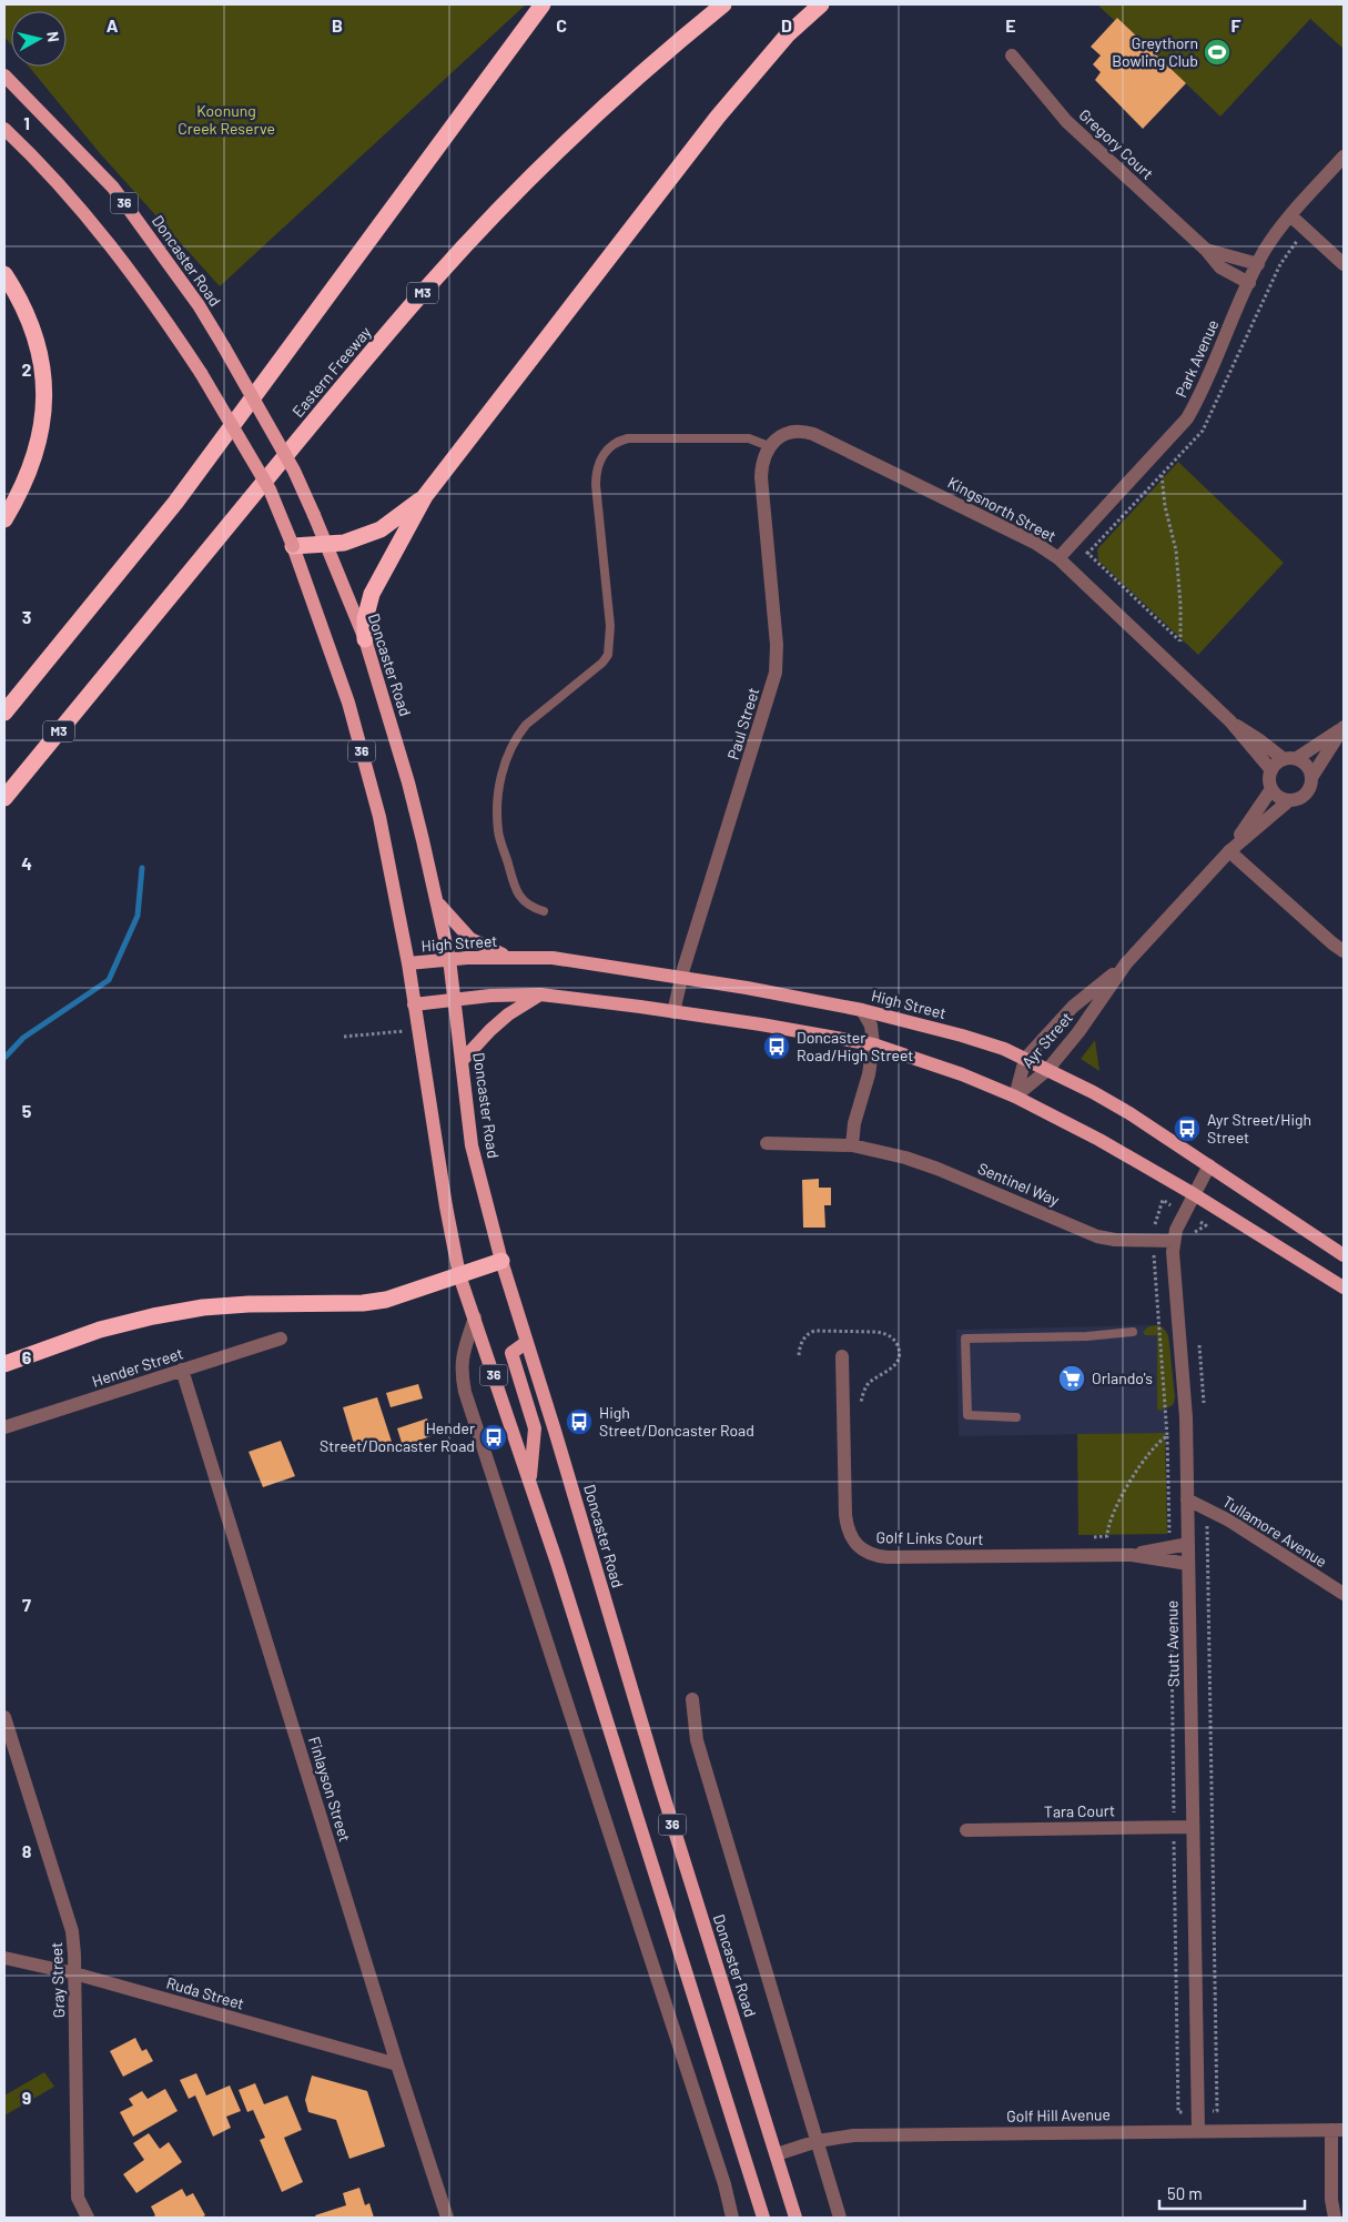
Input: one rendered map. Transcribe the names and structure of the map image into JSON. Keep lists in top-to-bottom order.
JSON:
{
  "streets": {
    "highway": ["M3", "Eastern Freeway"],
    "main road": ["36", "Doncaster Road", "High Street"],
    "street": [
      "Gregory Court",
      "Park Avenue",
      "Kingsnorth Street",
      "Paul Street",
      "Ayr Street",
      "Sentinel Way",
      "Hender Street",
      "Tullamore Avenue",
      "Golf Links Court",
      "Stutt Avenue",
      "Finlayson Street",
      "Tara Court",
      "Gray Street",
      "Ruda Street",
      "Golf Hill Avenue"
    ]
  },
  "crossings": [
    ["Gregory Court", "Park Avenue"],
    ["36", "High Street"],
    ["Doncaster Road", "High Street"],
    ["Doncaster Road", "Golf Hill Avenue"],
    ["Park Avenue", "Kingsnorth Street"],
    ["Kingsnorth Street", "Paul Street"],
    ["Kingsnorth Street", "Ayr Street"],
    ["Paul Street", "High Street"],
    ["High Street", "Ayr Street"],
    ["High Street", "Stutt Avenue"],
    ["Sentinel Way", "Stutt Avenue"],
    ["Hender Street", "Finlayson Street"],
    ["Tullamore Avenue", "Stutt Avenue"],
    ["Golf Links Court", "Stutt Avenue"],
    ["Stutt Avenue", "Tara Court"],
    ["Stutt Avenue", "Golf Hill Avenue"],
    ["Finlayson Street", "Ruda Street"],
    ["Gray Street", "Ruda Street"]
  ],
  "parks": ["Koonung Creek Reserve"],
  "places": {
    "sports": ["Greythorn Bowling Club"],
    "bus stop": [
      "Doncaster Road/High Street",
      "Ayr Street/High Street",
      "High Street/Doncaster Road",
      "Hender Street/Doncaster Road"
    ],
    "supermarket": ["Orlando's"]
  },
  "scale_bar": "50 m",
  "north": "right",
  "grid": {
    "columns": [
      "A",
      "B",
      "C",
      "D",
      "E",
      "F"
    ],
    "rows": [
      "1",
      "2",
      "3",
      "4",
      "5",
      "6",
      "7",
      "8",
      "9"
    ]
  }
}
